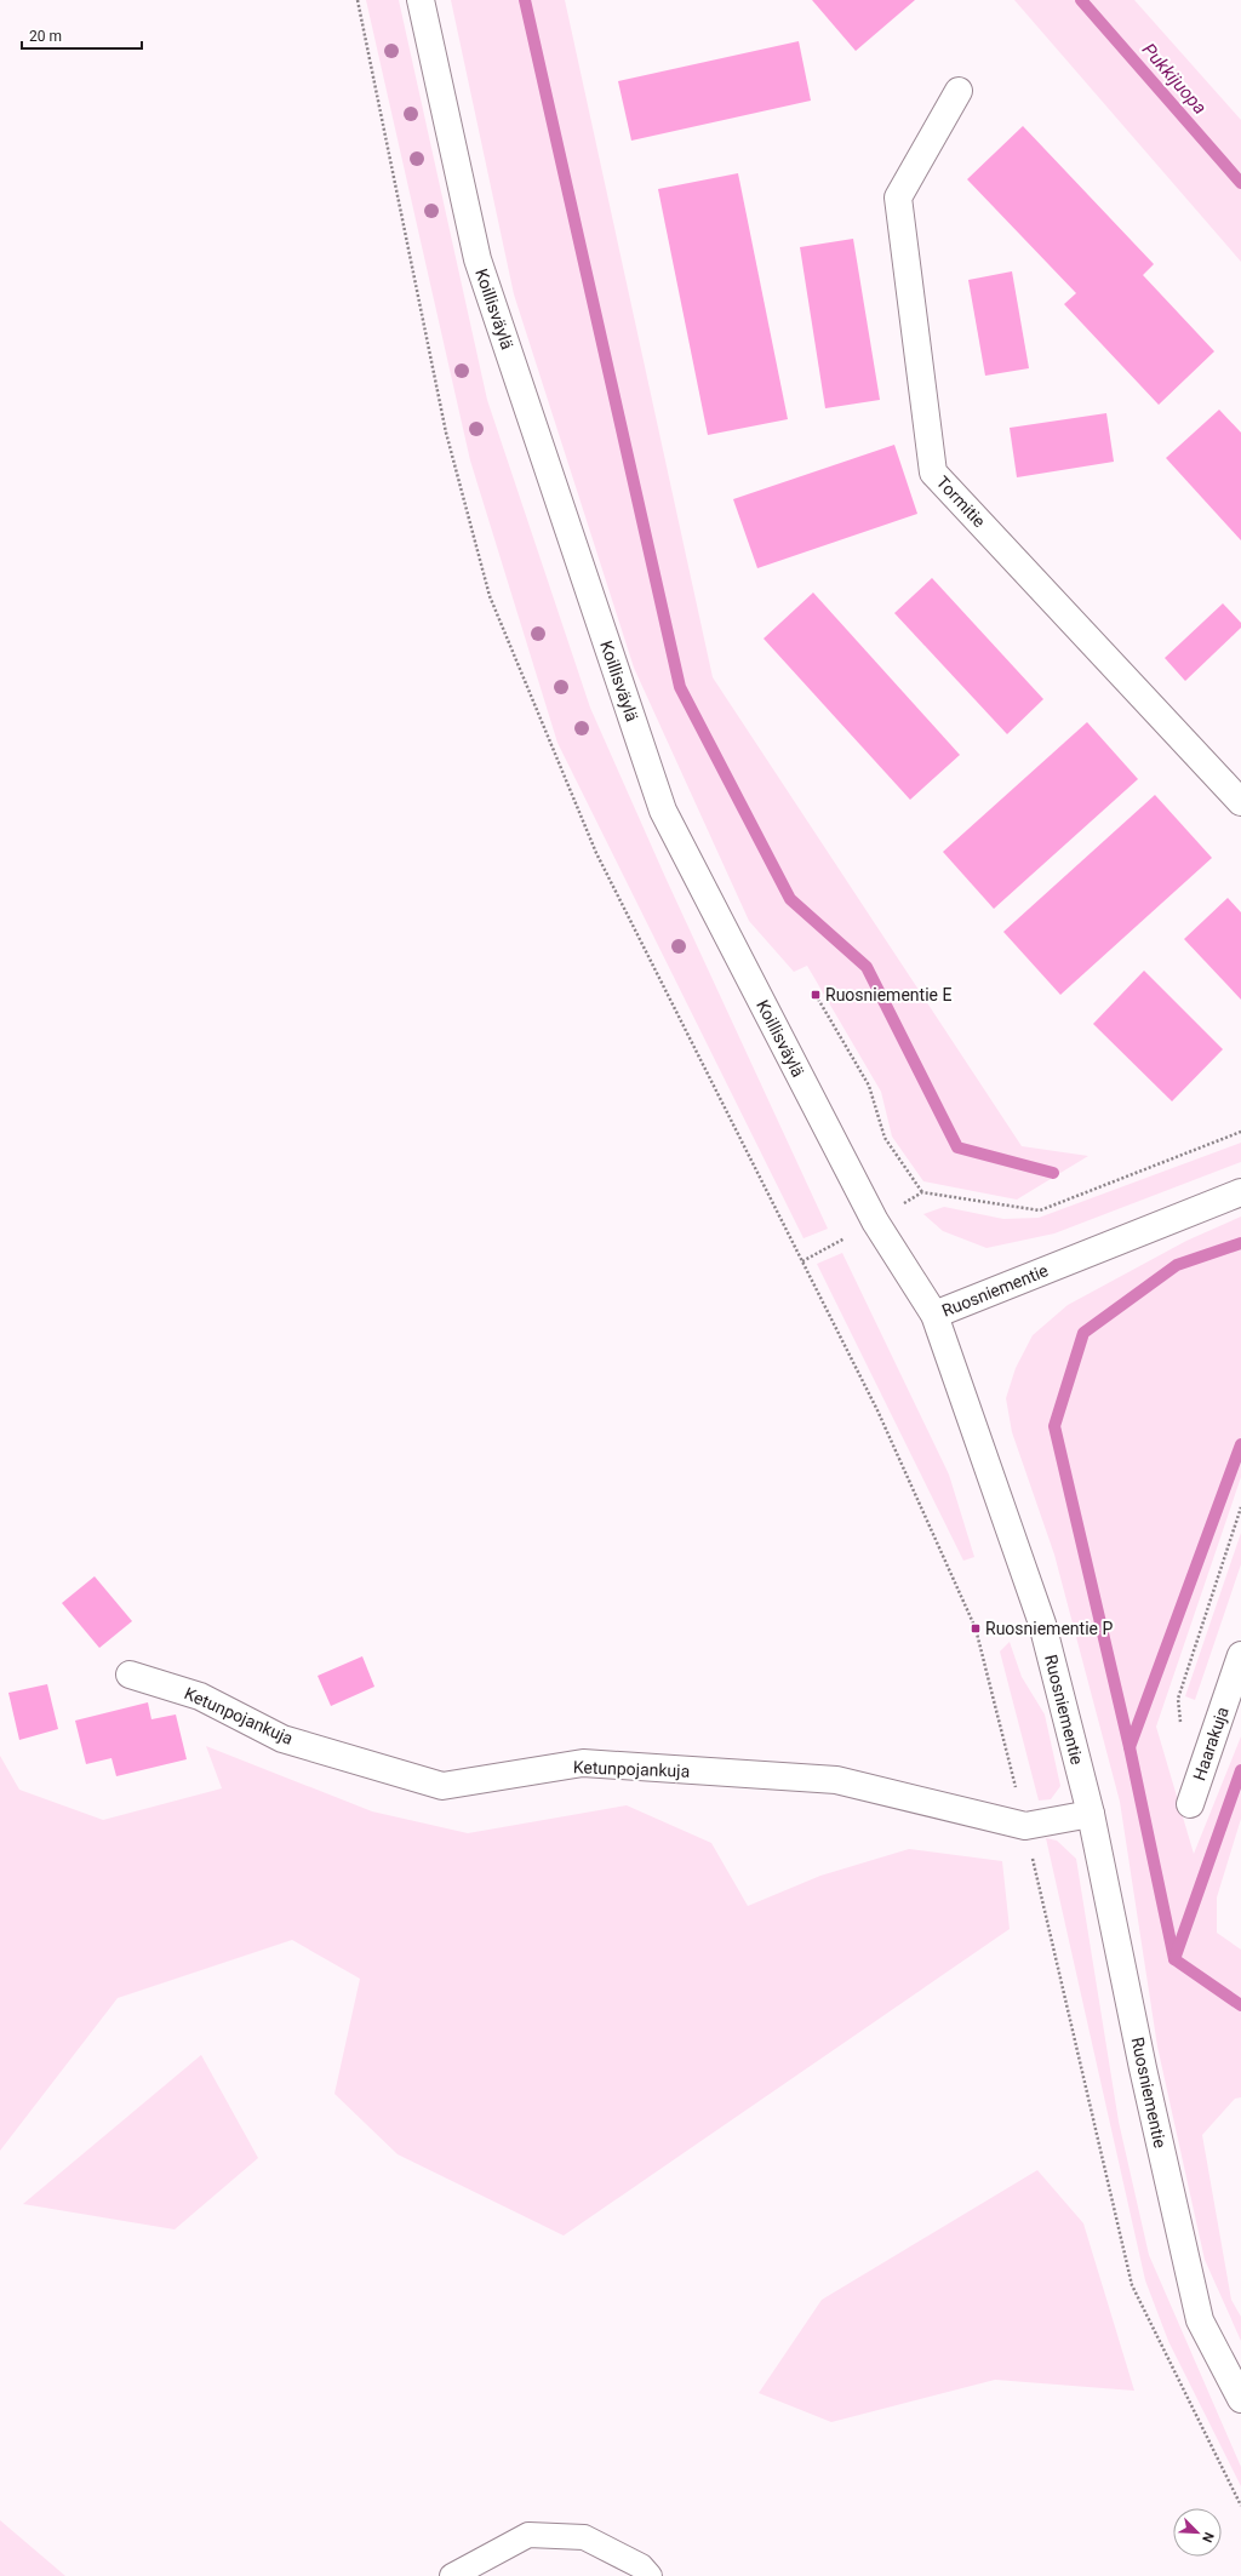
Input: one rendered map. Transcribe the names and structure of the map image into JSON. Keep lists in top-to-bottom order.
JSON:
{
  "streets": {
    "street": [
      "Koillisväylä",
      "Tormitie",
      "Ruosniementie",
      "Ketunpojankuja",
      "Haarakuja"
    ]
  },
  "crossings": [
    ["Koillisväylä", "Ruosniementie"],
    ["Ruosniementie", "Ketunpojankuja"]
  ],
  "water": ["Pukkijuopa"],
  "places": {
    "transit": ["Ruosniementie E", "Ruosniementie P"]
  },
  "scale_bar": "20 m",
  "north": "bottom right"
}
